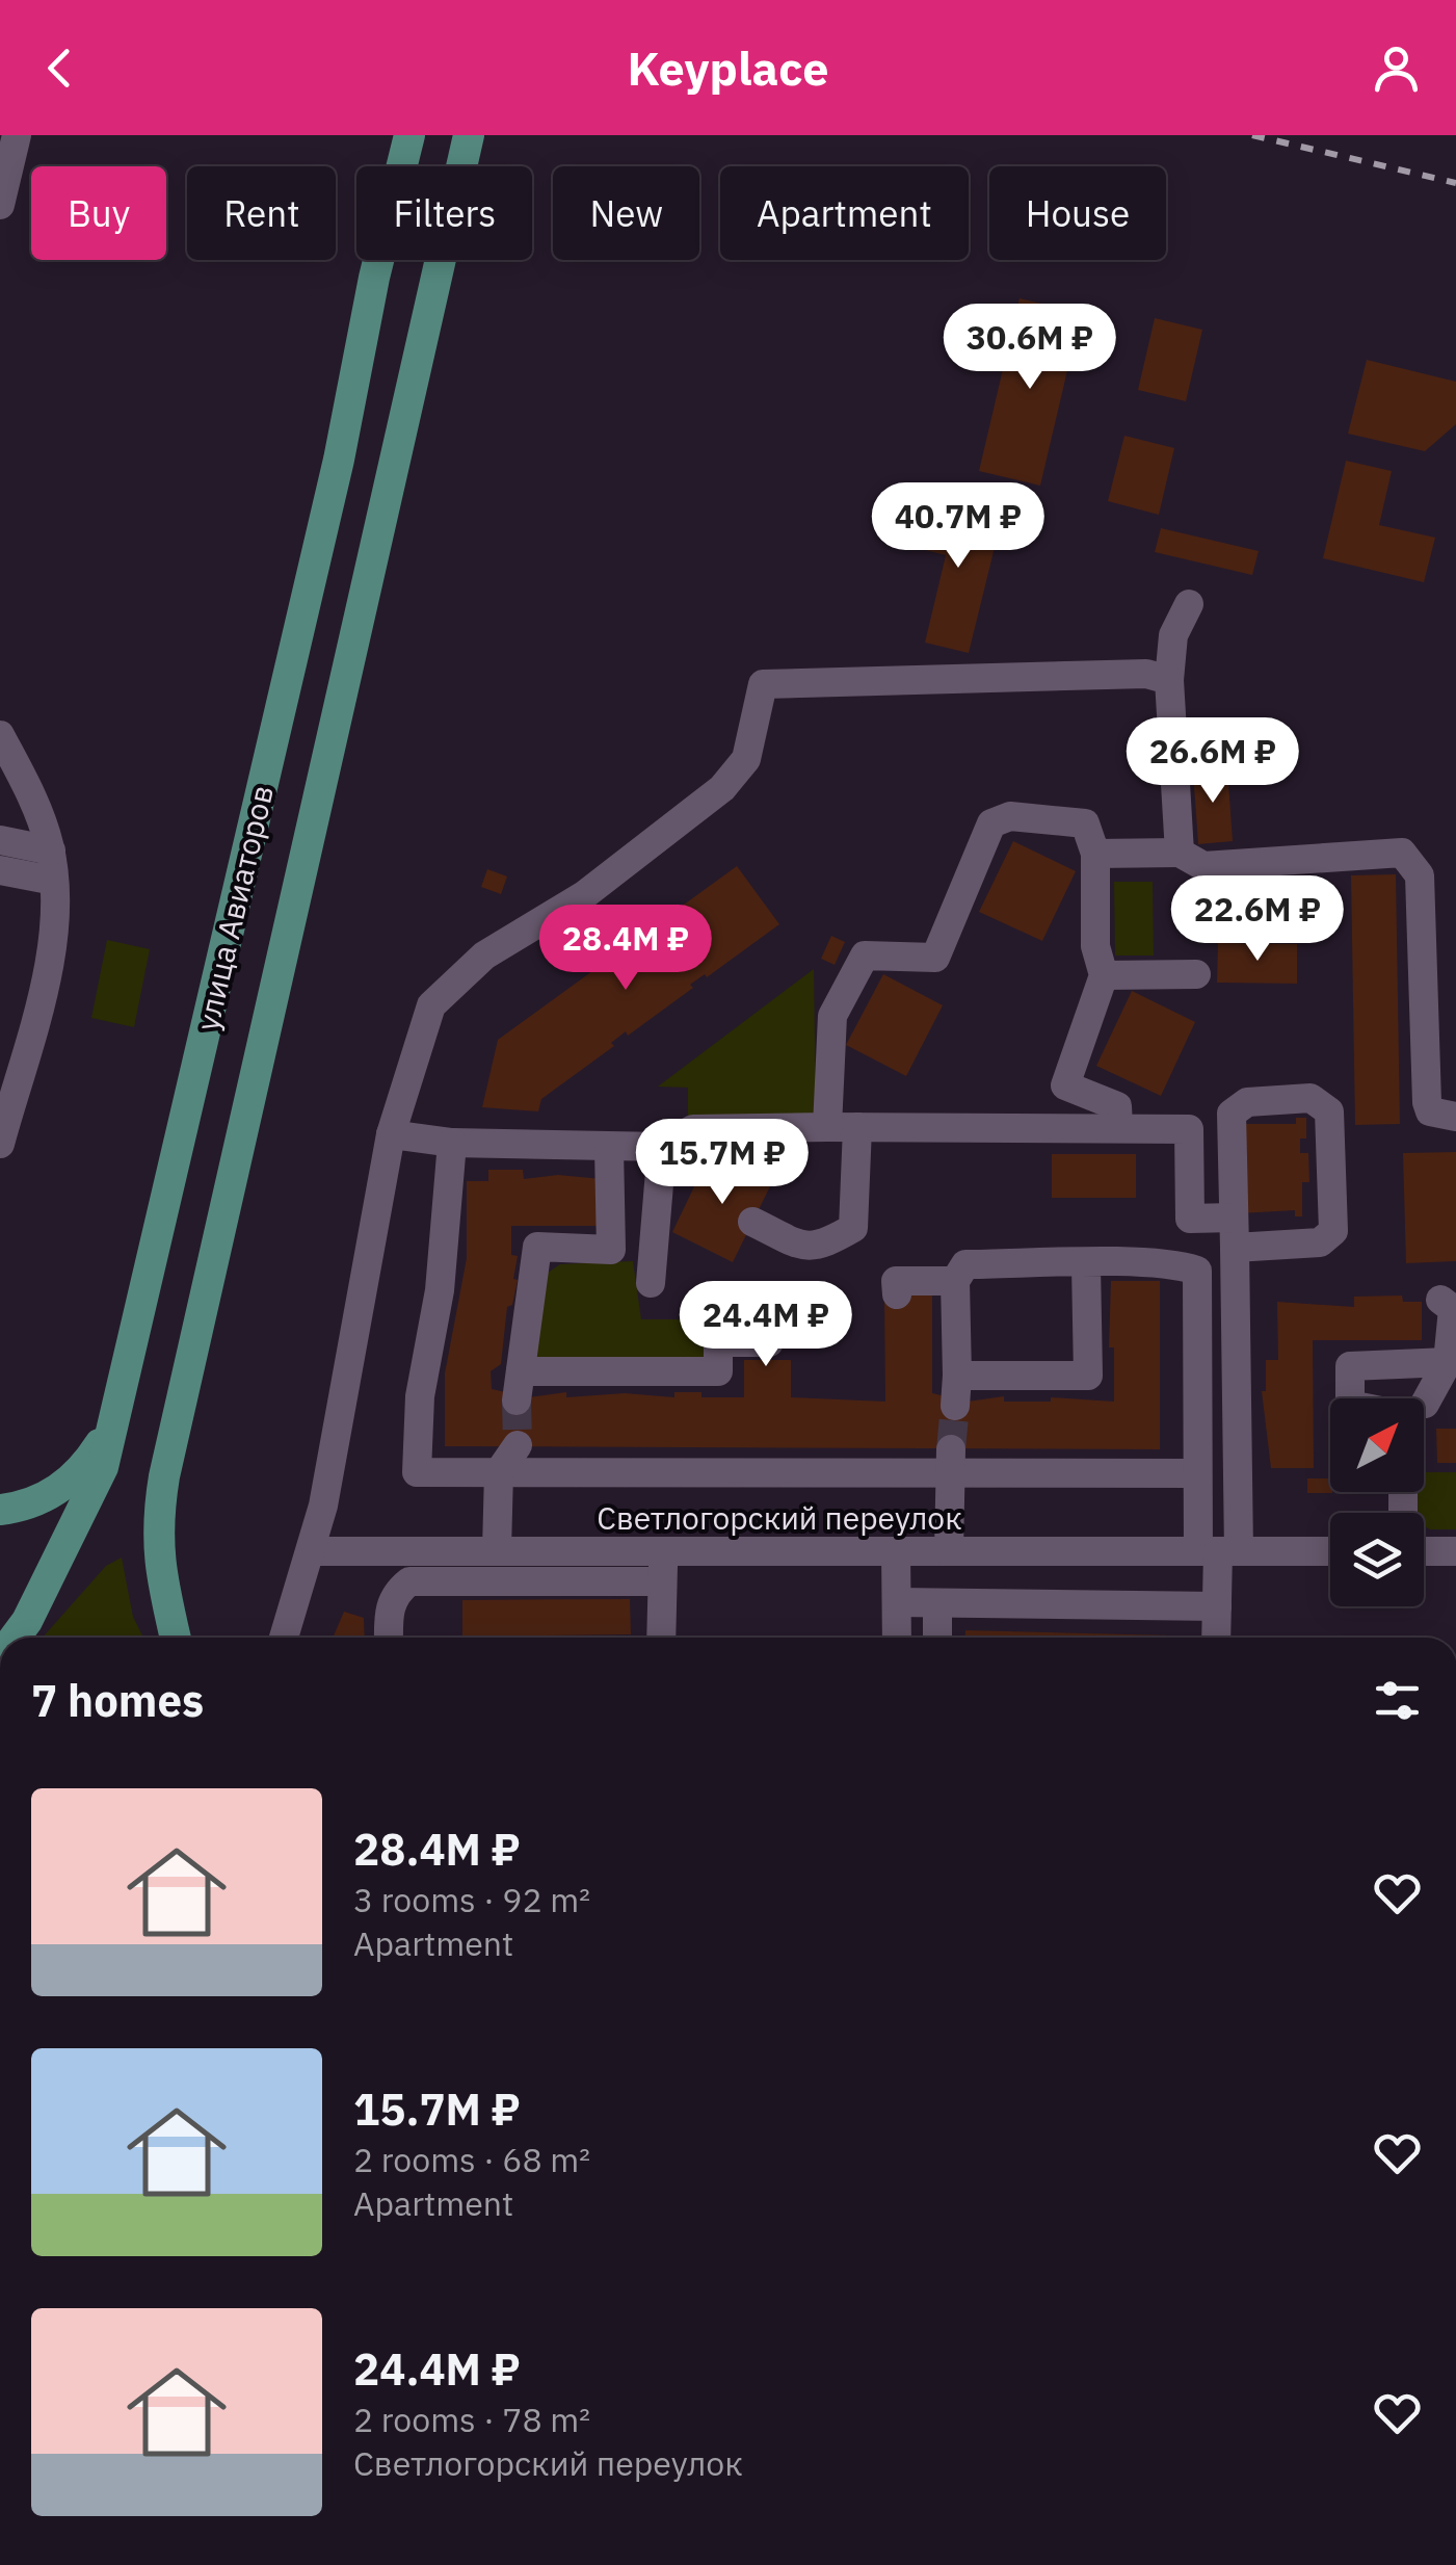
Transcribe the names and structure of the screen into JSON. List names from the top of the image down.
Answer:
{
  "streets": {
    "main road": ["улица Авиаторов"],
    "street": ["Светлогорский переулок"]
  },
  "north": "top right",
  "page": {
    "header": "Keyplace",
    "chip": [
      "Buy",
      "Rent",
      "Filters",
      "New",
      "Apartment",
      "House"
    ],
    "price": [
      "30.6M ₽",
      "40.7M ₽",
      "26.6M ₽",
      "22.6M ₽",
      "28.4M ₽",
      "15.7M ₽",
      "24.4M ₽"
    ],
    "heading": "7 homes",
    "list": [
      {
        "name": "28.4M ₽",
        "note": "3 rooms · 92 m² · Apartment"
      },
      {
        "name": "15.7M ₽",
        "note": "2 rooms · 68 m² · Apartment"
      },
      {
        "name": "24.4M ₽",
        "note": "2 rooms · 78 m² · Светлогорский переулок"
      }
    ]
  }
}
